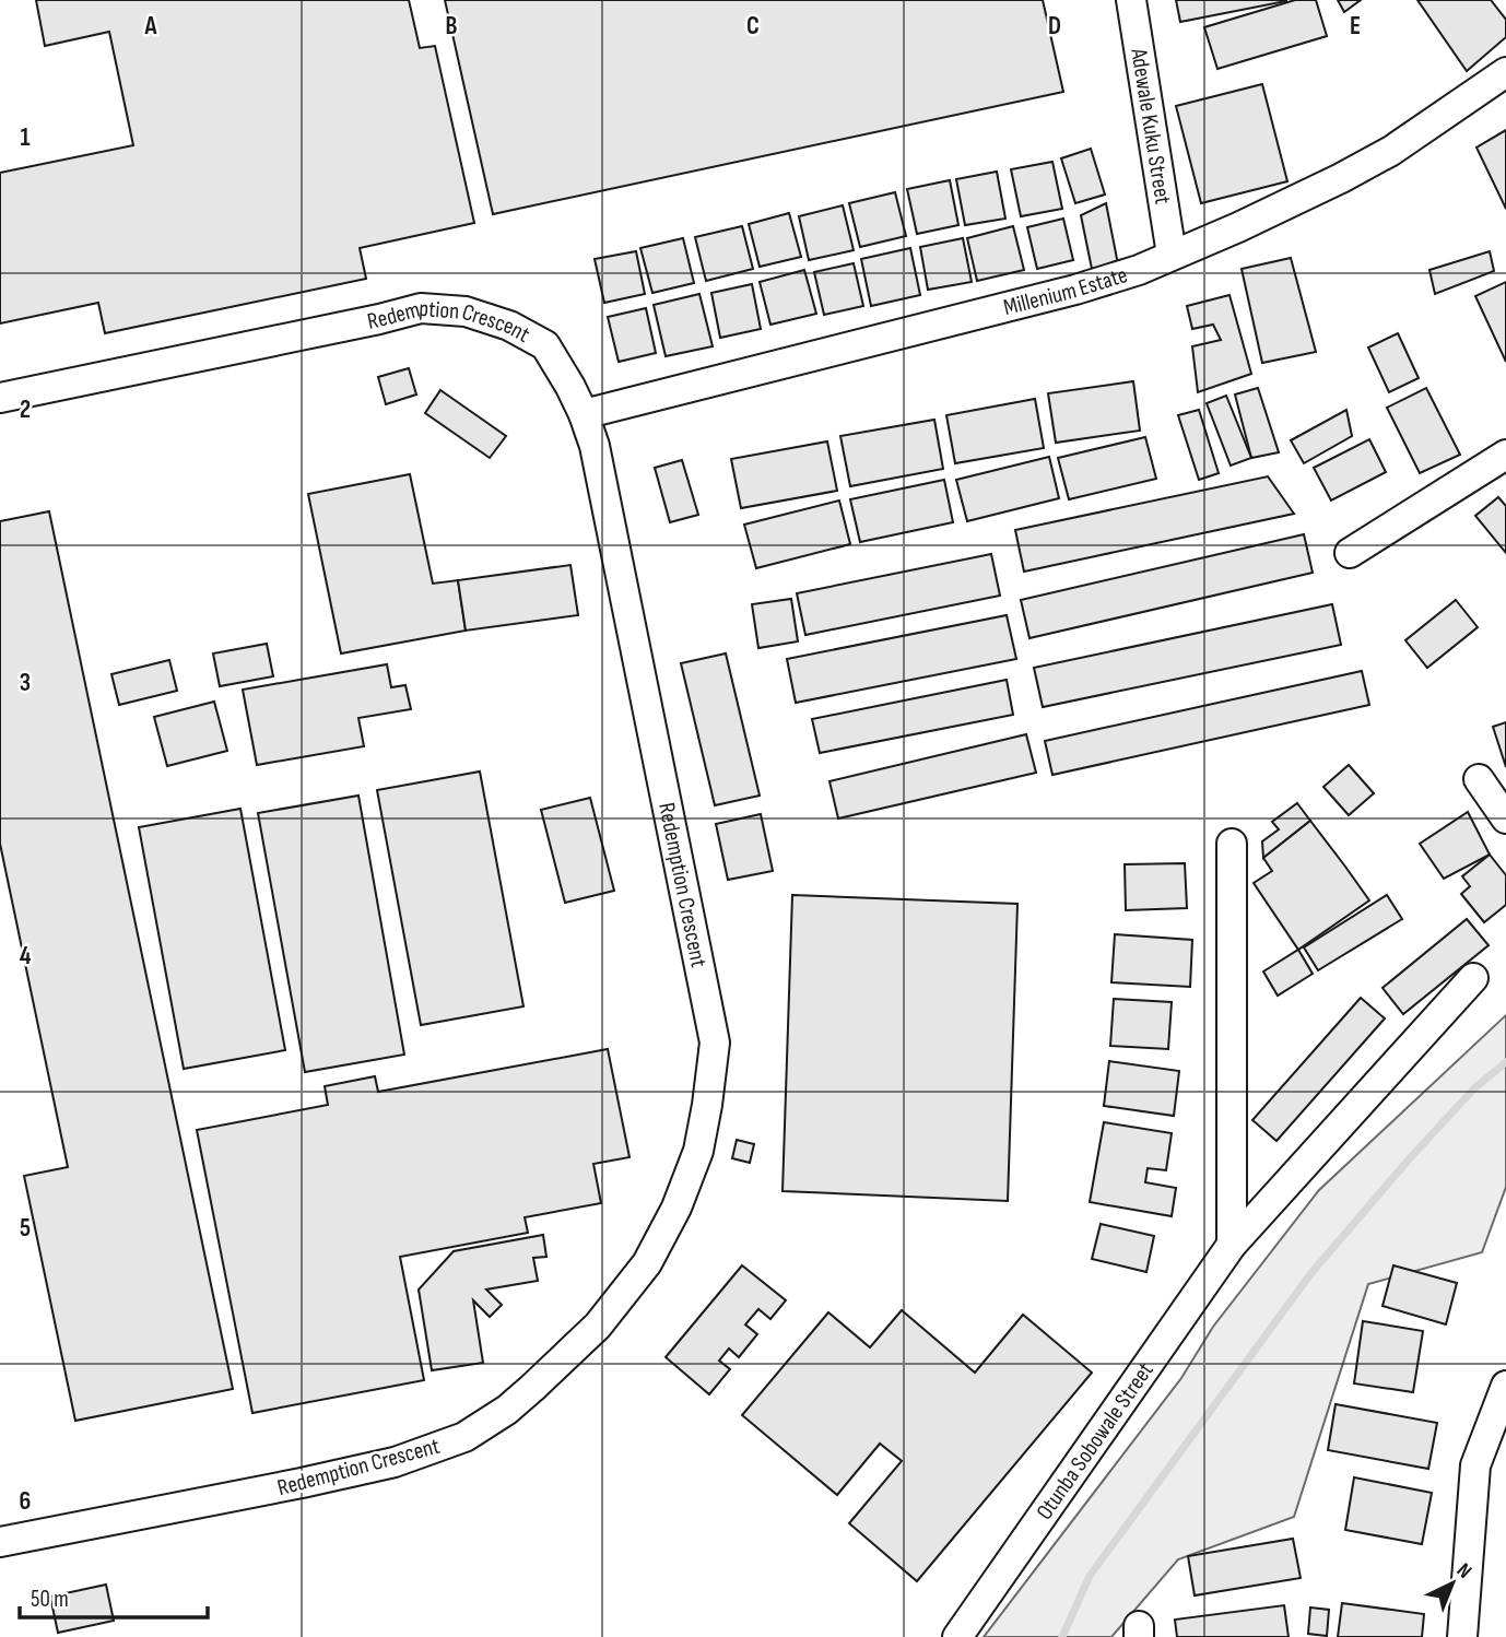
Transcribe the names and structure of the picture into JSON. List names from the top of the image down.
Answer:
{
  "streets": {
    "street": [
      "Adewale Kuku Street",
      "Millenium Estate",
      "Redemption Crescent",
      "Otunba Sobowale Street"
    ]
  },
  "crossings": [
    ["Adewale Kuku Street", "Millenium Estate"],
    ["Millenium Estate", "Redemption Crescent"]
  ],
  "scale_bar": "50 m",
  "north": "top right",
  "grid": {
    "columns": [
      "A",
      "B",
      "C",
      "D",
      "E"
    ],
    "rows": [
      "1",
      "2",
      "3",
      "4",
      "5",
      "6"
    ]
  }
}
